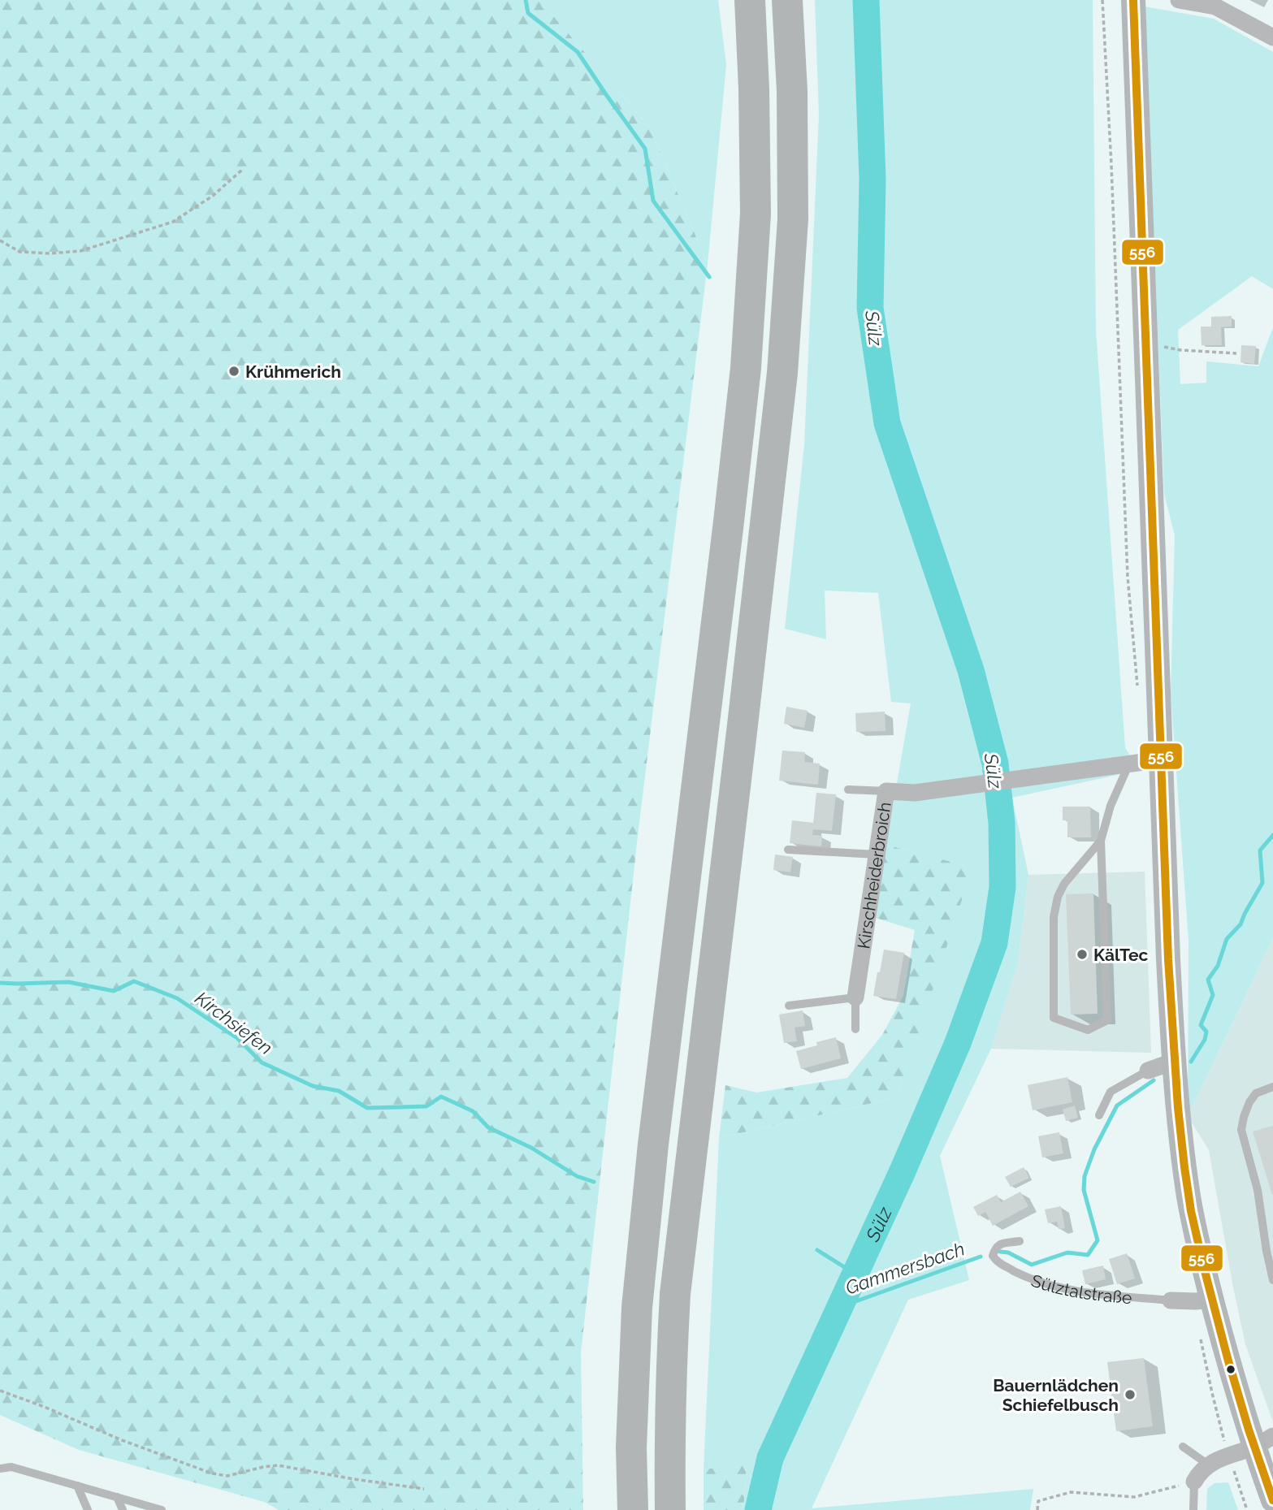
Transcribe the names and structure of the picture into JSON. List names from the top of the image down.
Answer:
{
  "streets": {
    "street": ["Kirschheiderbroich", "Sülztalstraße"]
  },
  "water": ["Sülz", "Kirchsiefen", "Gammersbach"],
  "places": ["Krühmerich", "KälTec", "Bauernlädchen Schiefelbusch"],
  "lines": ["transit line 556"]
}
